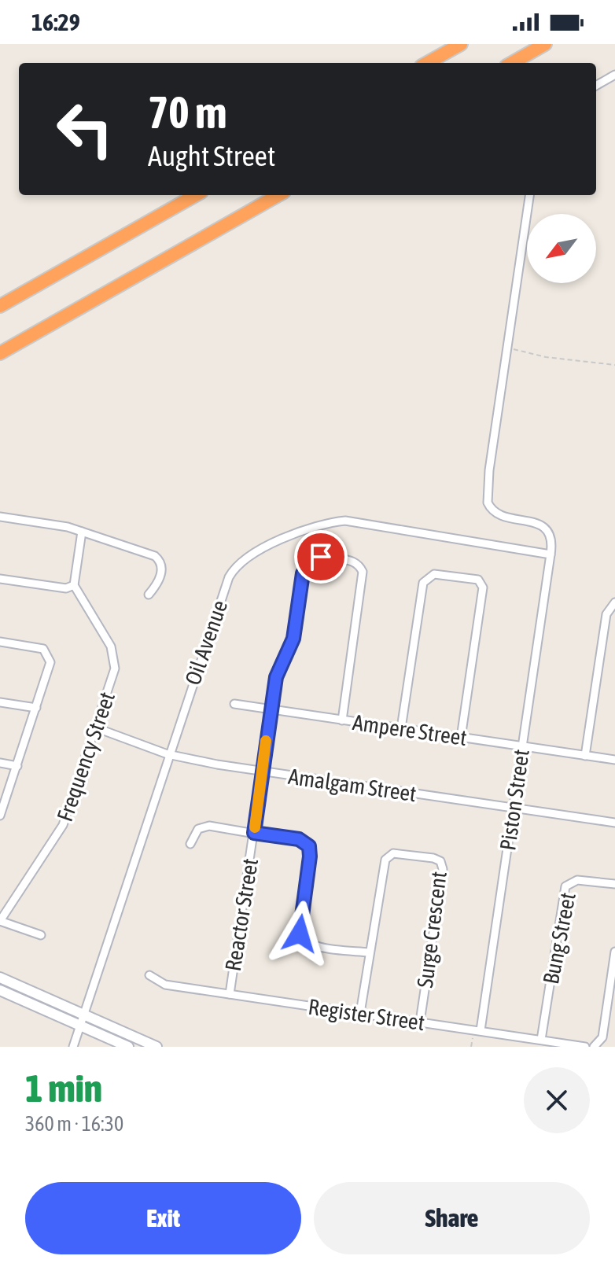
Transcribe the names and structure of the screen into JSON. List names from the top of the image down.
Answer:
{
  "streets": {
    "street": [
      "Oil Avenue",
      "Ampere Street",
      "Frequency Street",
      "Amalgam Street",
      "Piston Street",
      "Reactor Street",
      "Surge Crescent",
      "Bung Street",
      "Register Street"
    ]
  },
  "crossings": [
    ["Oil Avenue", "Amalgam Street"],
    ["Oil Avenue", "Piston Street"],
    ["Ampere Street", "Piston Street"],
    ["Ampere Street", "Reactor Street"],
    ["Frequency Street", "Amalgam Street"],
    ["Amalgam Street", "Piston Street"],
    ["Amalgam Street", "Reactor Street"],
    ["Piston Street", "Register Street"],
    ["Reactor Street", "Register Street"],
    ["Surge Crescent", "Register Street"],
    ["Bung Street", "Register Street"]
  ],
  "north": "bottom left",
  "page": {
    "status": "16:29",
    "turn": ["70 m", "Aught Street"],
    "heading": ["1 min", "360 m · 16:30"],
    "buttons": ["Exit", "Share"]
  }
}
